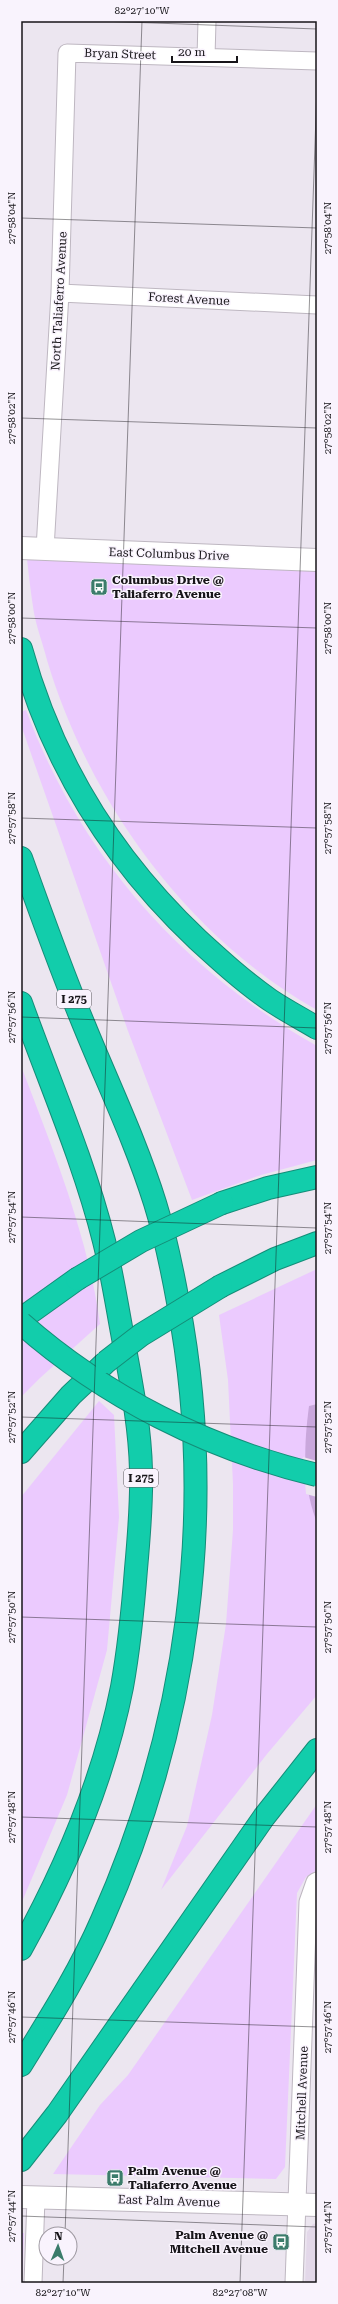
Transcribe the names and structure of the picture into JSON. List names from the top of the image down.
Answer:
{
  "streets": {
    "highway": ["I 275"],
    "main road": ["East Columbus Drive", "East Palm Avenue"],
    "street": [
      "Bryan Street",
      "Forest Avenue",
      "North Taliaferro Avenue",
      "Mitchell Avenue"
    ]
  },
  "crossings": [
    ["Bryan Street", "North Taliaferro Avenue"],
    ["Forest Avenue", "North Taliaferro Avenue"],
    ["North Taliaferro Avenue", "East Columbus Drive"],
    ["Mitchell Avenue", "East Palm Avenue"]
  ],
  "places": {
    "bus stop": ["Columbus Drive @ Taliaferro Avenue", "Palm Avenue @ Taliaferro Avenue", "Palm Avenue @ Mitchell Avenue"]
  },
  "scale_bar": "20 m",
  "north": "top",
  "coordinates": [
    "82°27'10\"W",
    "27°58'04\"N",
    "27°58'02\"N",
    "27°58'00\"N",
    "27°57'58\"N",
    "27°57'56\"N",
    "27°57'54\"N",
    "27°57'52\"N",
    "27°57'50\"N",
    "27°57'48\"N",
    "27°57'46\"N",
    "27°57'44\"N",
    "82°27'08\"W"
  ]
}
